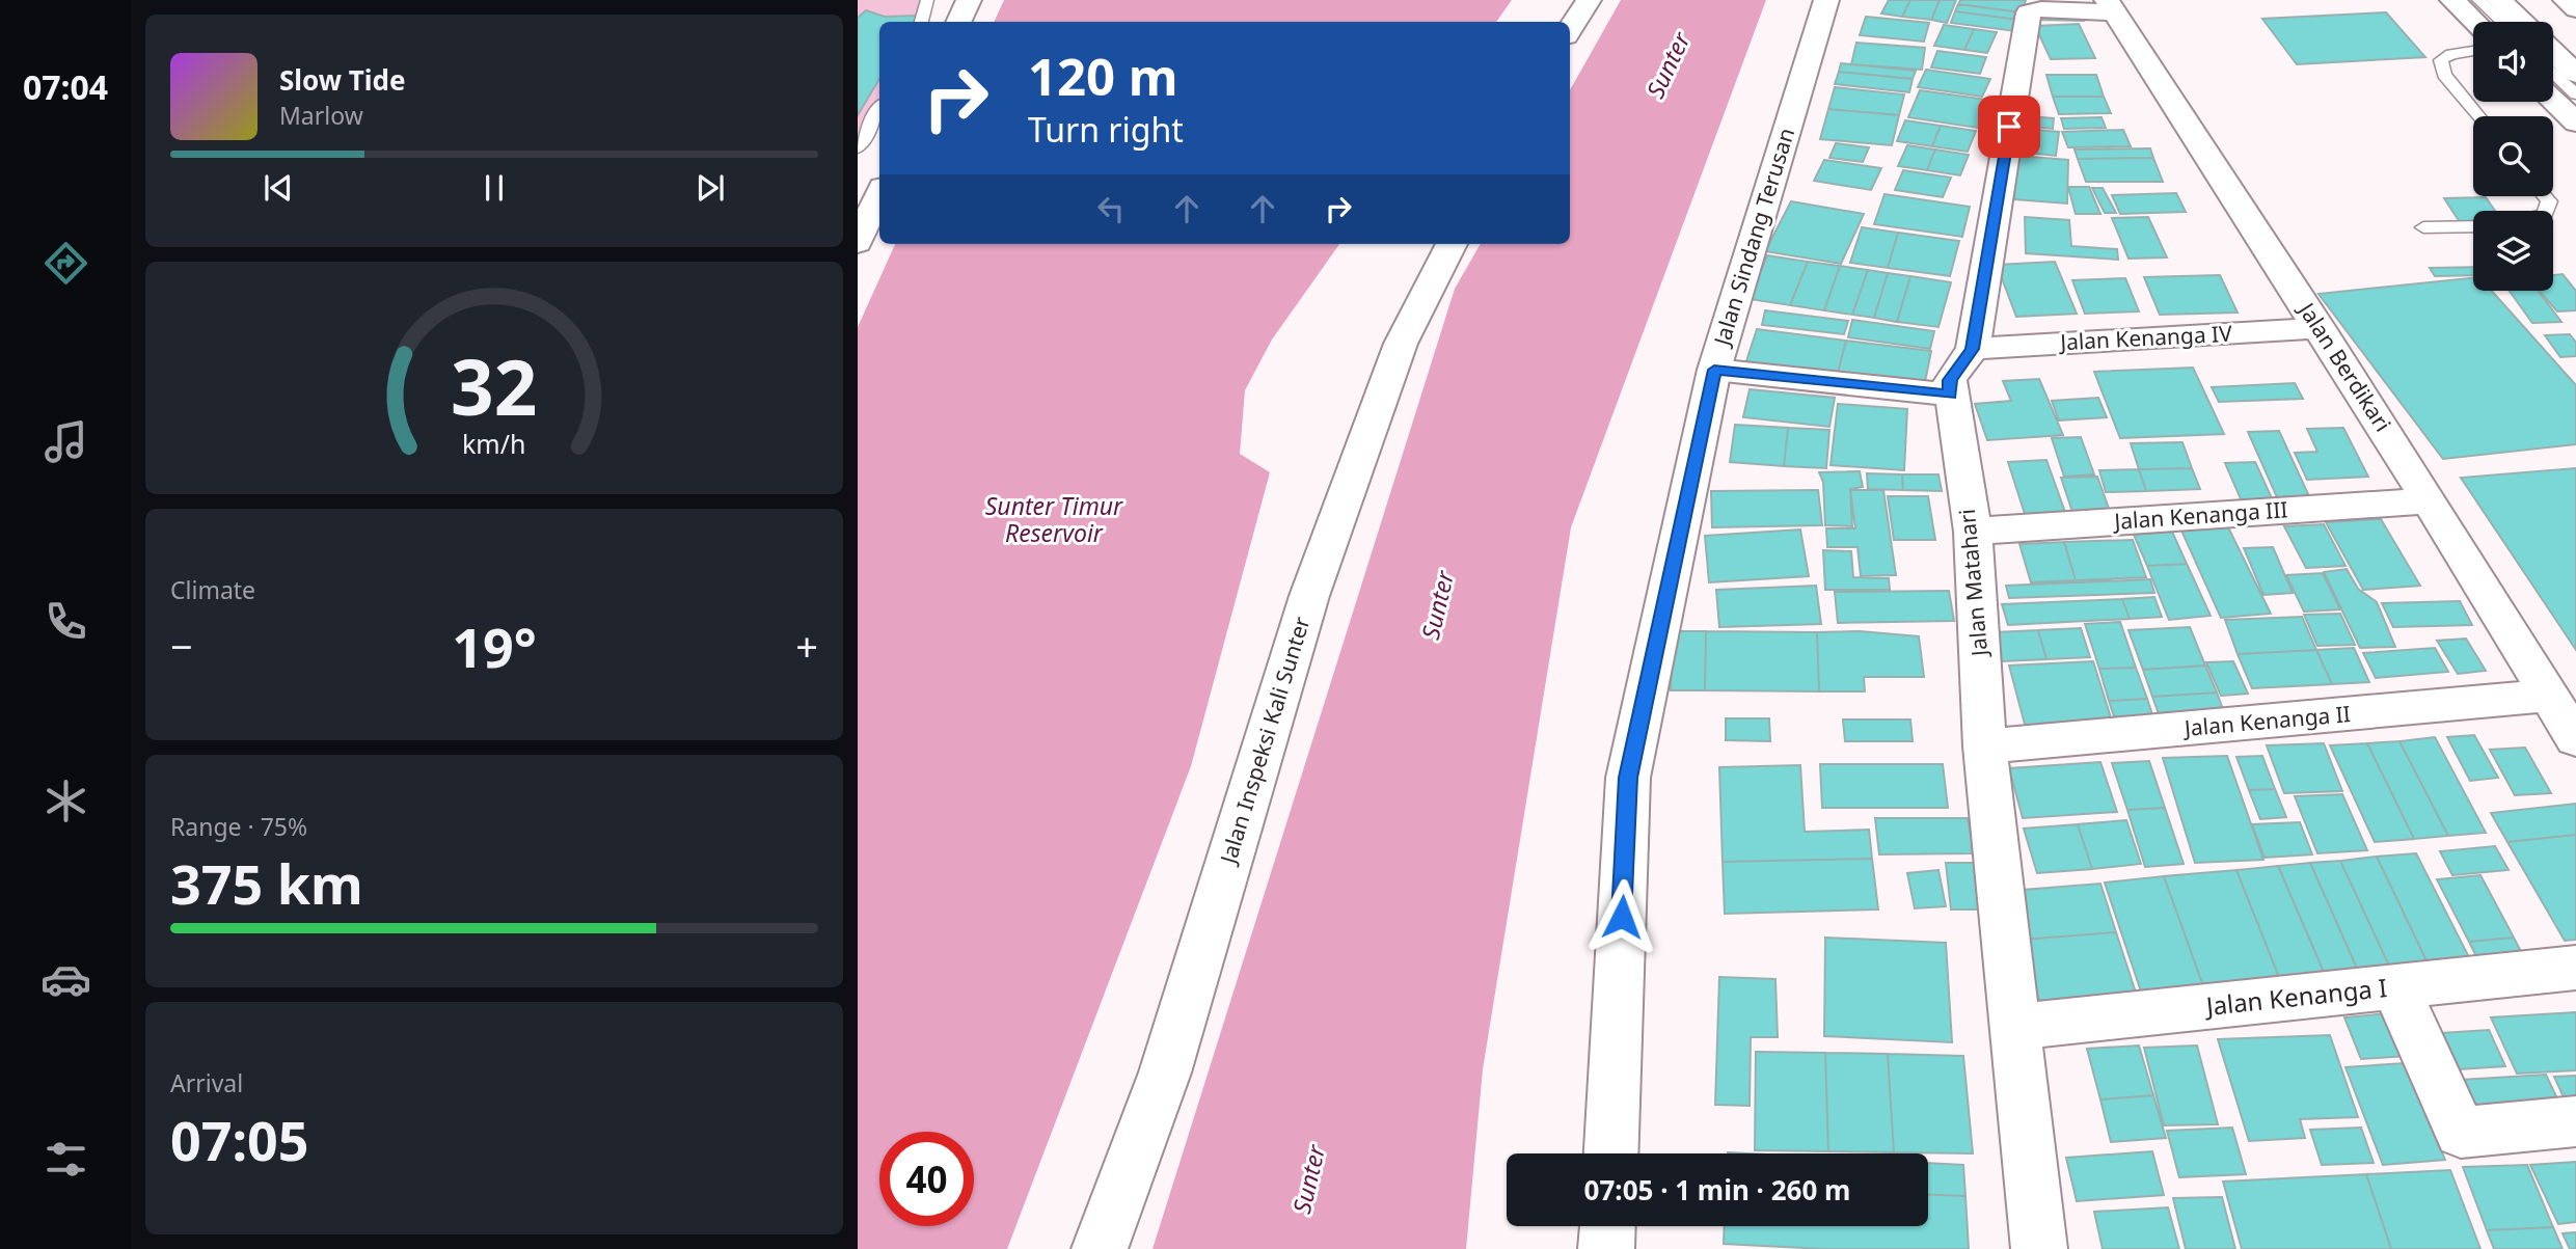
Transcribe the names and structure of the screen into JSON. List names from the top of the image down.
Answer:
{
  "streets": {
    "main road": [
      "Jalan Sindang Terusan",
      "Jalan Kenanga IV",
      "Jalan Berdikari",
      "Jalan Kenanga III",
      "Jalan Matahari",
      "Jalan Kenanga II",
      "Jalan Inspeksi Kali Sunter",
      "Jalan Kenanga I"
    ]
  },
  "crossings": [
    ["Jalan Kenanga IV", "Jalan Berdikari"],
    ["Jalan Berdikari", "Jalan Kenanga III"],
    ["Jalan Berdikari", "Jalan Kenanga II"],
    ["Jalan Kenanga III", "Jalan Matahari"],
    ["Jalan Matahari", "Jalan Kenanga II"],
    ["Jalan Matahari", "Jalan Kenanga I"]
  ],
  "water": ["Sunter", "Sunter Timur Reservoir"],
  "page": {
    "tabs": "07:04",
    "turn": ["120 m", "Turn right"],
    "song": ["Slow Tide", "Marlow"],
    "tile": [
      "Climate",
      ["Range · 75%", "375 km"],
      ["Arrival", "07:05"]
    ],
    "heat": ["−", "19°", "+"],
    "limit": "40",
    "trip": "07:05 · 1 min · 260 m",
    "gauge": ["32", "km/h"]
  }
}
